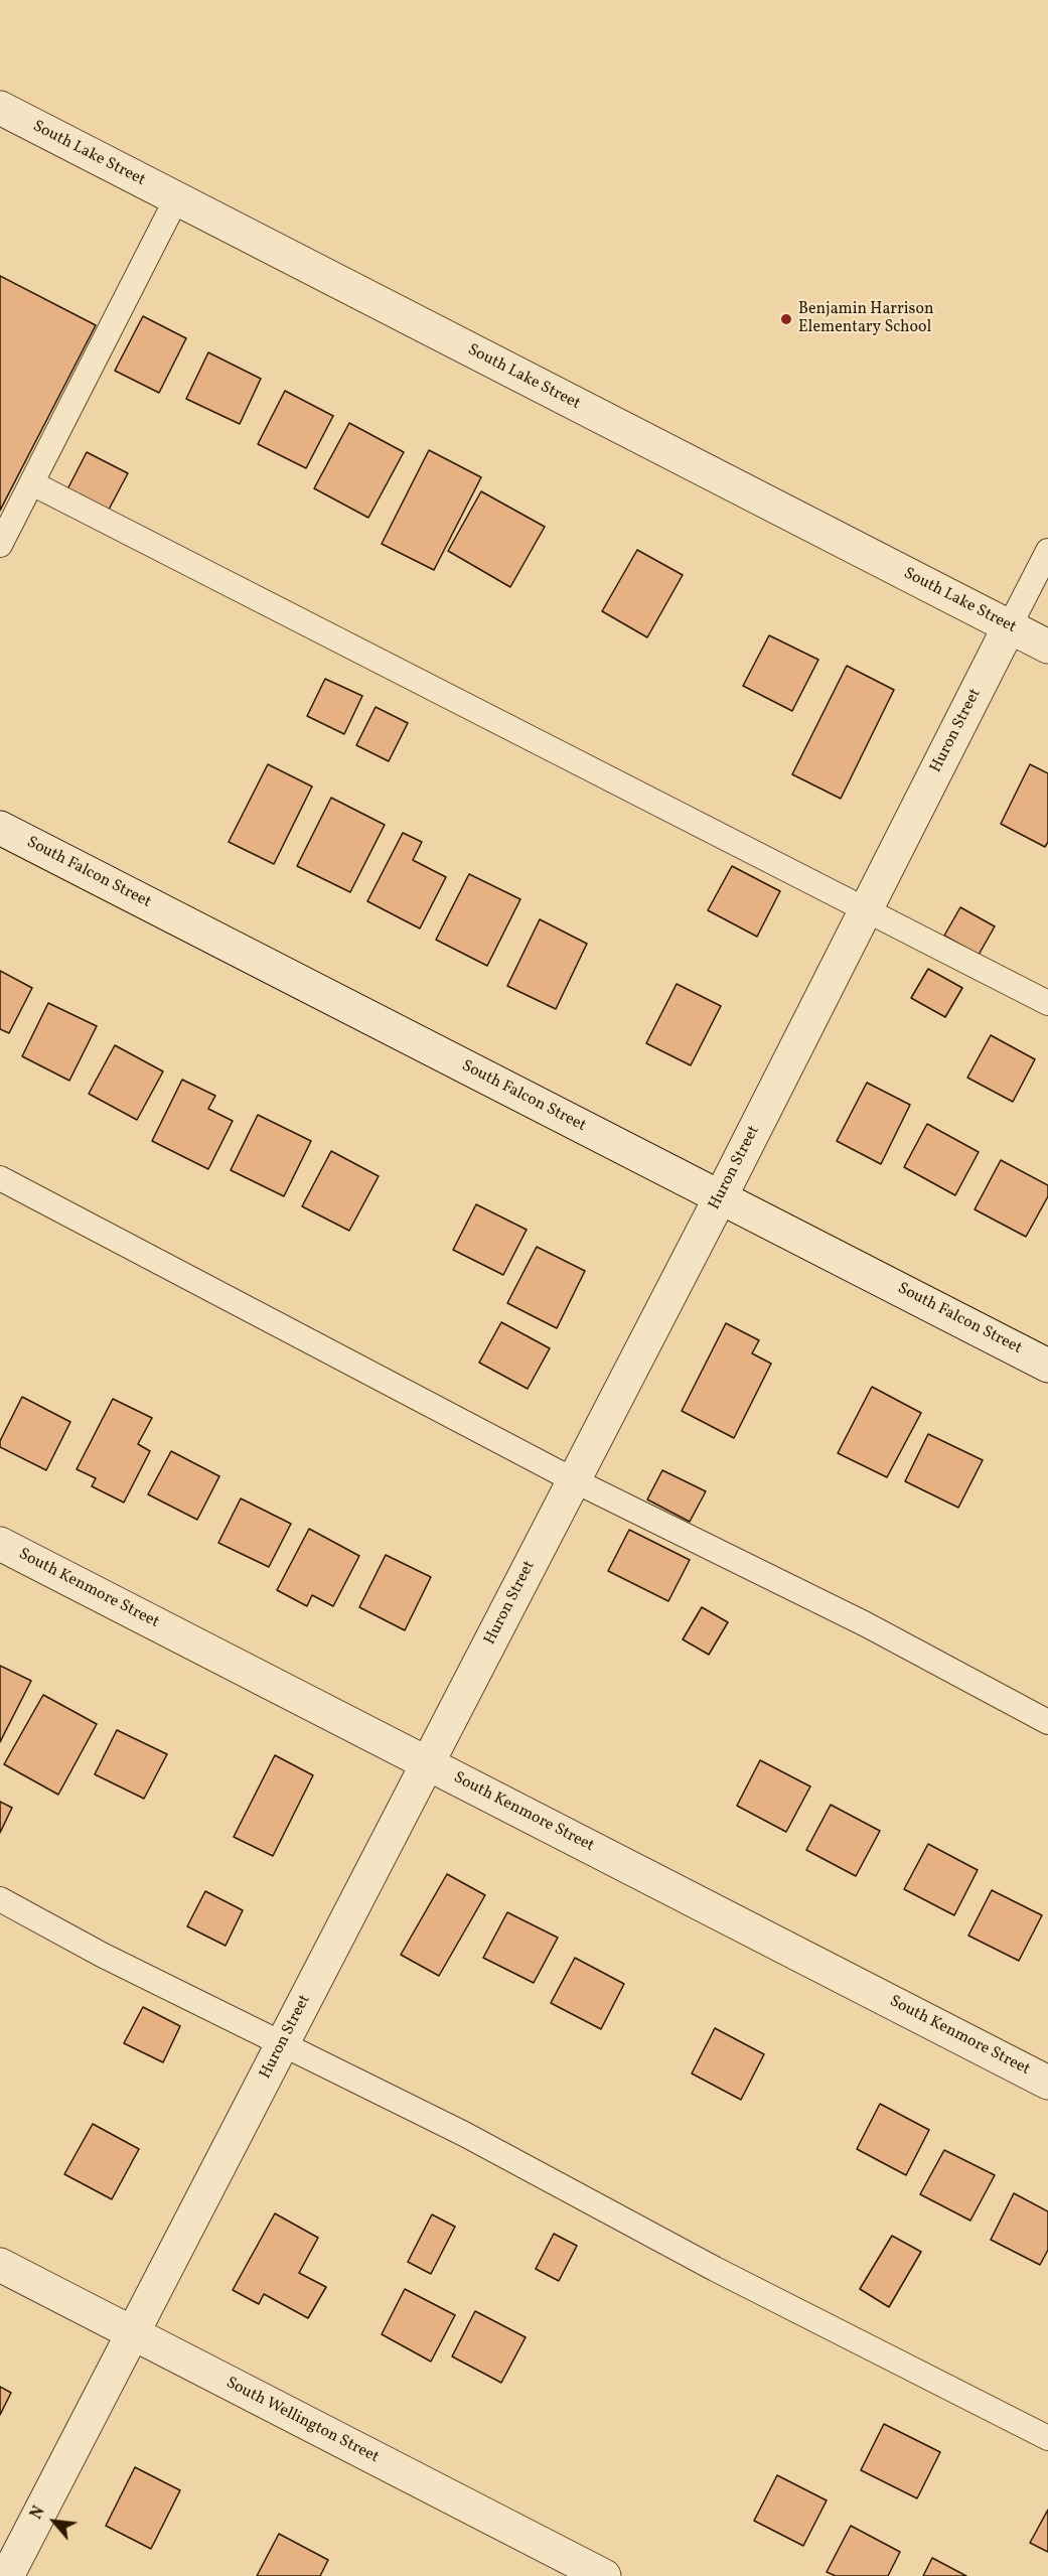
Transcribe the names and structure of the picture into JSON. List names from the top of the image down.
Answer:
{
  "streets": {
    "street": [
      "South Lake Street",
      "Huron Street",
      "South Falcon Street",
      "South Kenmore Street",
      "South Wellington Street"
    ]
  },
  "crossings": [
    ["South Lake Street", "Huron Street"],
    ["Huron Street", "South Falcon Street"],
    ["Huron Street", "South Kenmore Street"],
    ["Huron Street", "South Wellington Street"]
  ],
  "places": ["Benjamin Harrison Elementary School"],
  "north": "top left"
}
